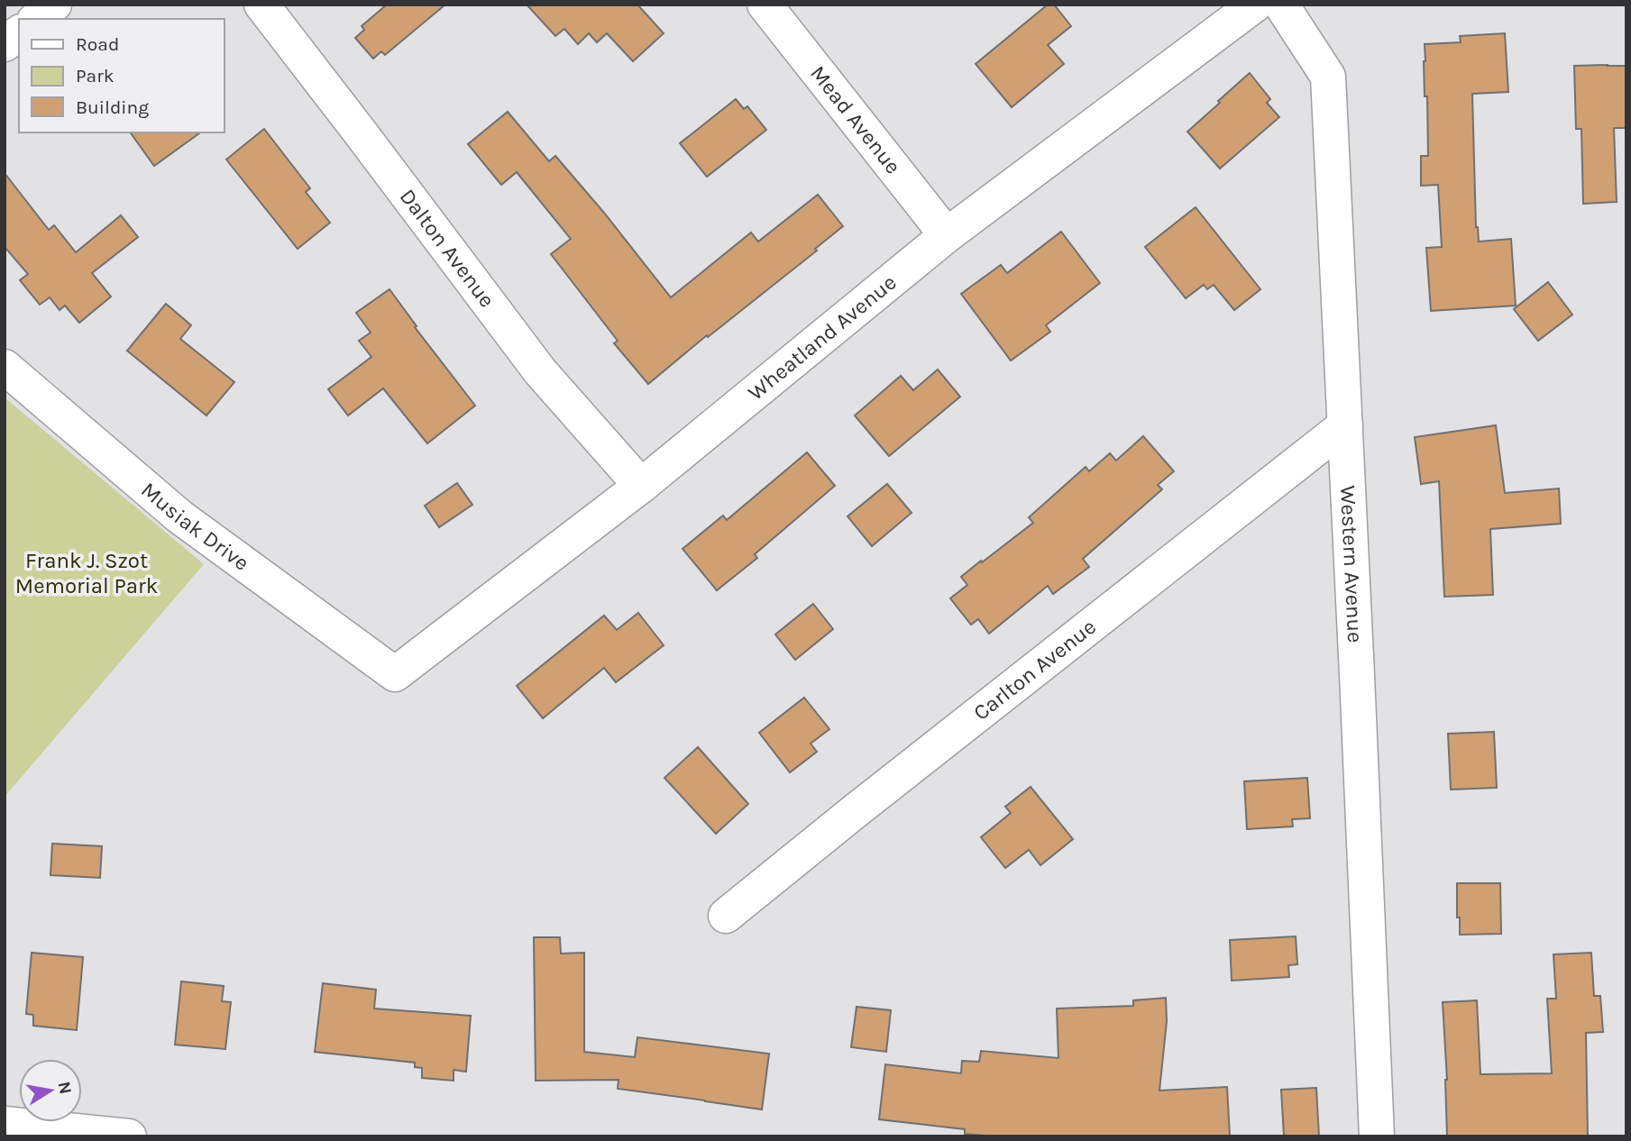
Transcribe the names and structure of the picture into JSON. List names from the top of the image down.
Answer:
{
  "streets": {
    "street": [
      "Mead Avenue",
      "Dalton Avenue",
      "Wheatland Avenue",
      "Musiak Drive",
      "Western Avenue",
      "Carlton Avenue"
    ]
  },
  "crossings": [
    ["Mead Avenue", "Wheatland Avenue"],
    ["Dalton Avenue", "Wheatland Avenue"],
    ["Wheatland Avenue", "Musiak Drive"],
    ["Western Avenue", "Carlton Avenue"]
  ],
  "parks": ["Frank J. Szot Memorial Park"],
  "legend": ["Road", "Park", "Building"],
  "north": "right"
}
